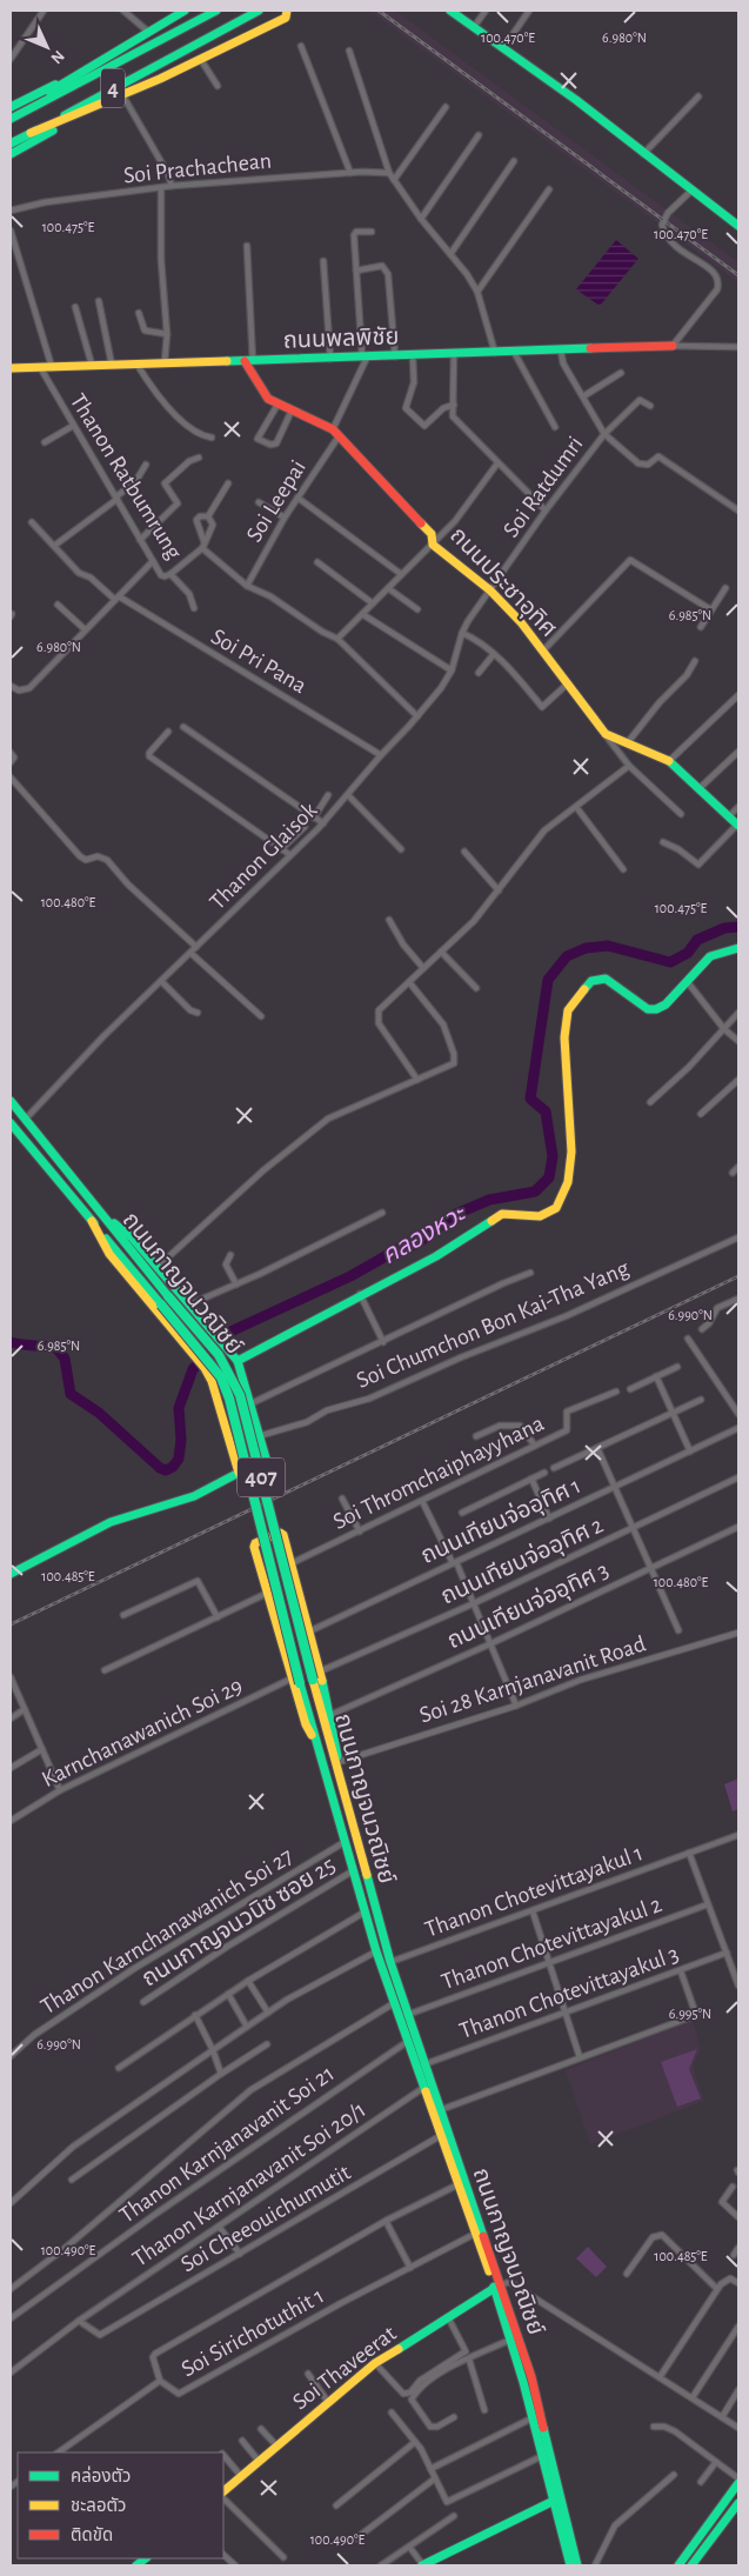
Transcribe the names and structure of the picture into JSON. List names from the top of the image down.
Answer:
{
  "streets": {
    "main road": [
      "4",
      "ถนนพลพิชัย",
      "ถนนประชาอุทิศ",
      "ถนนกาญจนวณิชย์",
      "407",
      "Soi Thaveerat"
    ],
    "street": [
      "Soi Prachachean",
      "Thanon Ratbumrung",
      "Soi Ratdumri",
      "Soi Leepai",
      "Soi Pri Pana",
      "Thanon Glaisok",
      "Soi Chumchon Bon Kai-Tha Yang",
      "Soi Thromchaiphayyhana",
      "ถนนเทียนจ่ออุทิศ 1",
      "ถนนเทียนจ่ออุทิศ 2",
      "ถนนเทียนจ่ออุทิศ 3",
      "Soi 28 Karnjanavanit Road",
      "Karnchanawanich Soi 29",
      "Thanon Chotevittayakul 1",
      "ถนนกาญจนวนิช ซอย 25",
      "Thanon Karnchanawanich Soi 27",
      "Thanon Chotevittayakul 2",
      "Thanon Chotevittayakul 3",
      "Thanon Karnjanavanit Soi 21",
      "Thanon Karnjanavanit Soi 20/1",
      "Soi Cheeouichumutit",
      "Soi Sirichotuthit 1"
    ]
  },
  "crossings": [
    ["ถนนพลพิชัย", "Thanon Ratbumrung"],
    ["ถนนพลพิชัย", "Soi Leepai"],
    ["ถนนพลพิชัย", "ถนนประชาอุทิศ"],
    ["Thanon Ratbumrung", "Soi Leepai"],
    ["Thanon Ratbumrung", "Thanon Glaisok"],
    ["Soi Ratdumri", "ถนนประชาอุทิศ"],
    ["Soi Ratdumri", "Thanon Glaisok"],
    ["Soi Leepai", "ถนนประชาอุทิศ"],
    ["ถนนประชาอุทิศ", "Thanon Glaisok"],
    ["Soi Pri Pana", "Thanon Glaisok"],
    ["Thanon Glaisok", "ถนนกาญจนวณิชย์"],
    ["ถนนกาญจนวณิชย์", "Karnchanawanich Soi 29"],
    ["ถนนกาญจนวณิชย์", "Thanon Chotevittayakul 1"],
    ["ถนนกาญจนวณิชย์", "ถนนกาญจนวนิช ซอย 25"],
    ["ถนนกาญจนวณิชย์", "Thanon Karnchanawanich Soi 27"],
    ["ถนนกาญจนวณิชย์", "Thanon Chotevittayakul 2"],
    ["ถนนกาญจนวณิชย์", "Thanon Chotevittayakul 3"],
    ["ถนนกาญจนวณิชย์", "Thanon Karnjanavanit Soi 21"],
    ["ถนนกาญจนวณิชย์", "Thanon Karnjanavanit Soi 20/1"],
    ["ถนนกาญจนวณิชย์", "Soi Cheeouichumutit"],
    ["ถนนกาญจนวณิชย์", "Soi Sirichotuthit 1"],
    ["ถนนกาญจนวณิชย์", "Soi Thaveerat"],
    ["Thanon Karnjanavanit Soi 20/1", "Soi Cheeouichumutit"]
  ],
  "water": ["คลองหวะ"],
  "legend": ["คล่องตัว", "ชะลอตัว", "ติดขัด"],
  "north": "bottom right",
  "coordinates": [
    "100.470°E",
    "6.980°N",
    "100.475°E",
    "6.985°N",
    "100.480°E",
    "6.990°N",
    "100.485°E",
    "6.995°N",
    "100.490°E"
  ]
}
